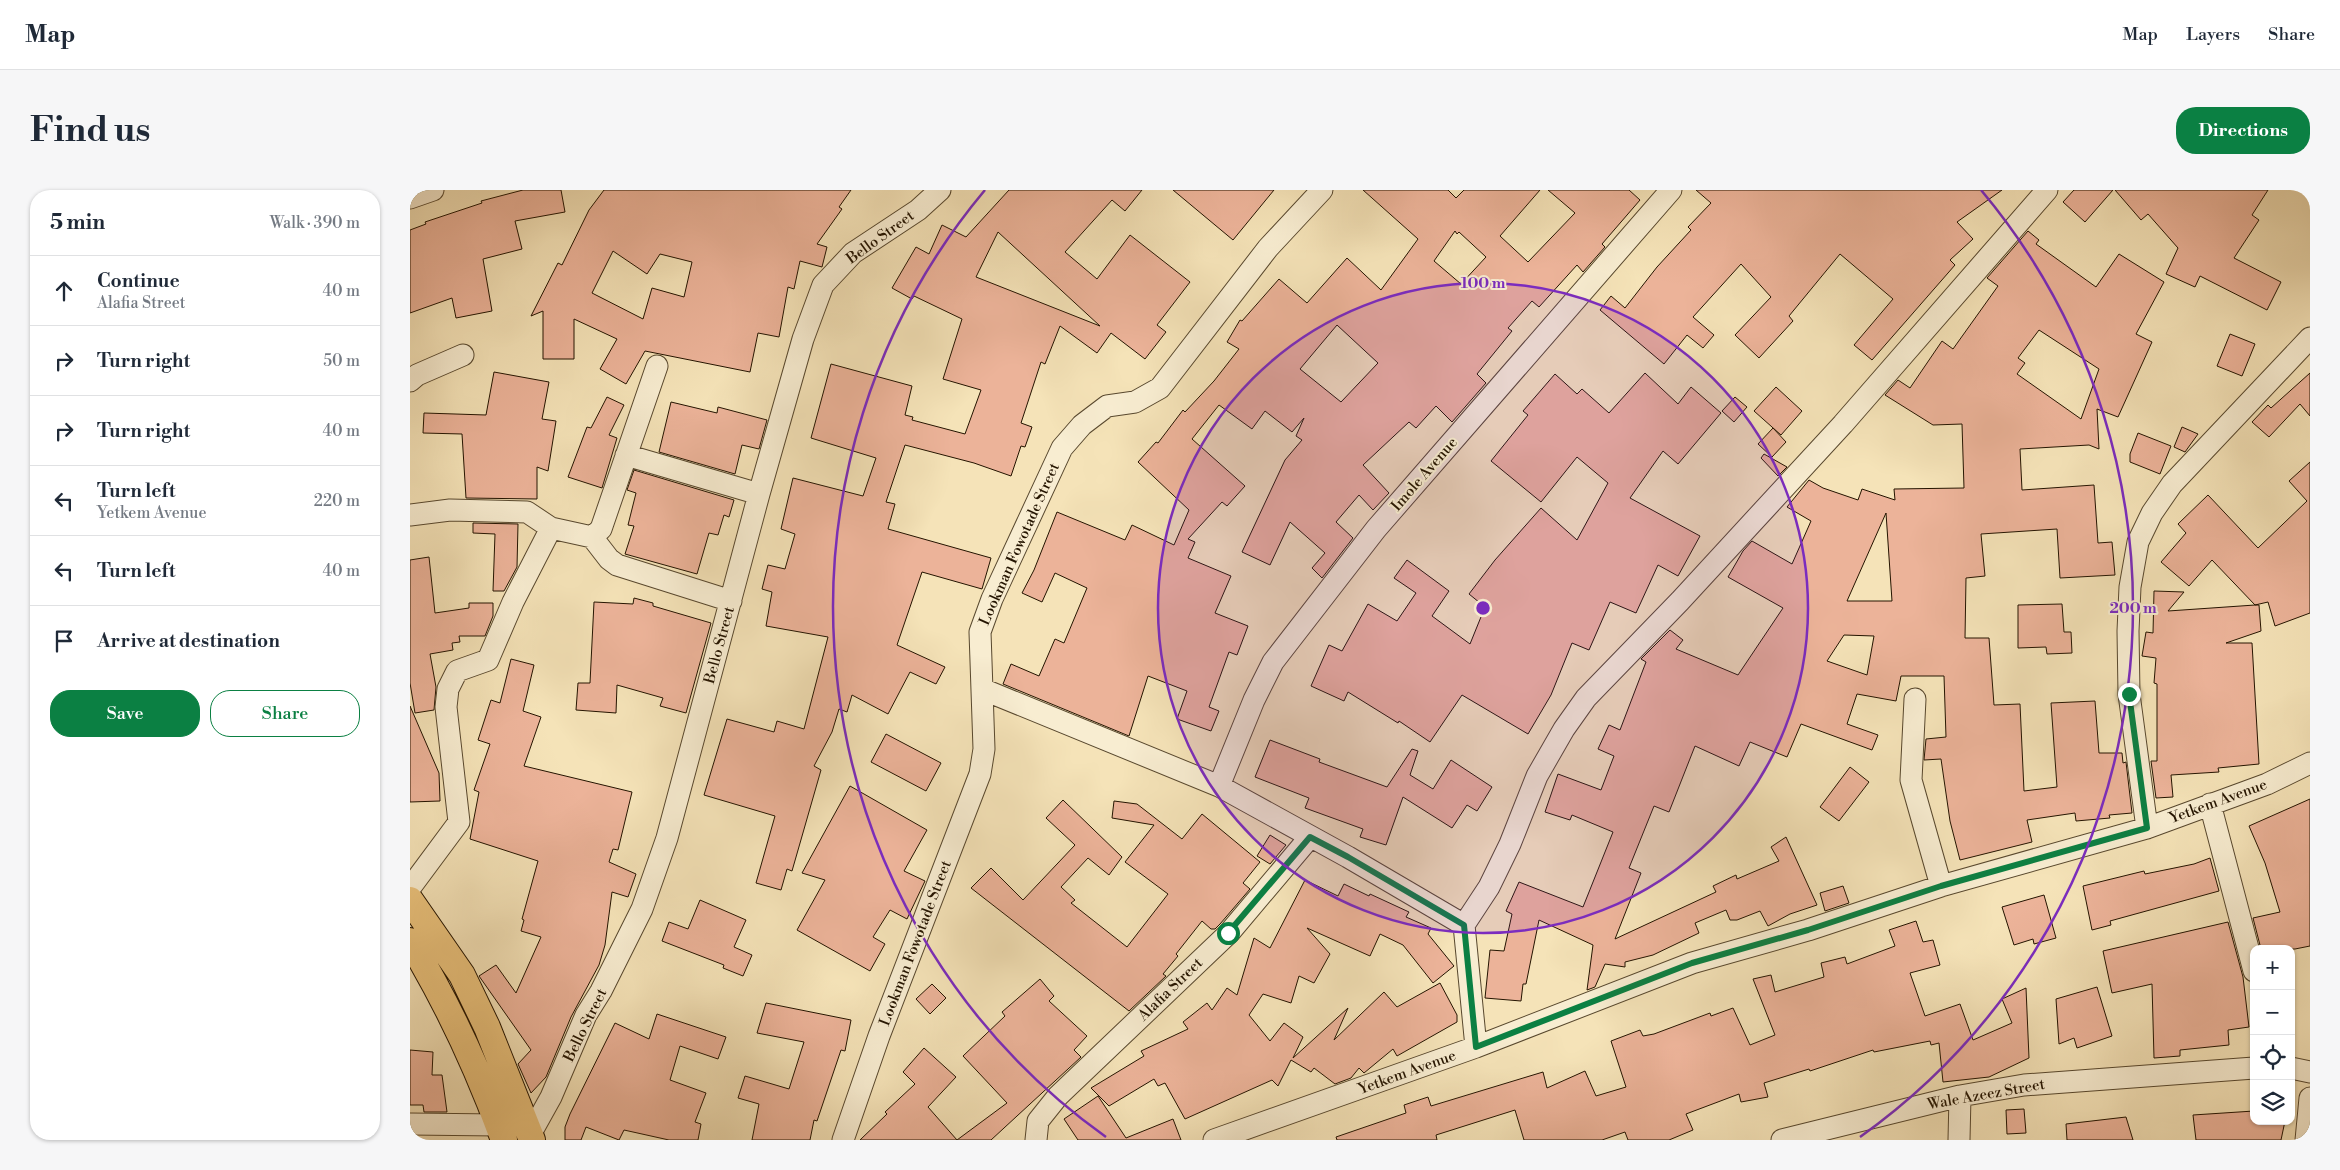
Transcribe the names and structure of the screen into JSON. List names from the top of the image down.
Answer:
{
  "streets": {
    "street": [
      "Bello Street",
      "Imole Avenue",
      "Lookman Fowotade Street",
      "Yetkem Avenue",
      "Alafia Street",
      "Wale Azeez Street"
    ]
  },
  "page": {
    "header": "Map",
    "nav": ["Map", "Layers", "Share"],
    "buttons": [
      "Directions",
      ["Save", "Share"]
    ],
    "title": "Find us",
    "heading": ["5 min", "Walk · 390 m"],
    "list": [
      ["Continue", "Alafia Street", "40 m"],
      ["Turn right", "50 m"],
      ["Turn right", "40 m"],
      ["Turn left", "Yetkem Avenue", "220 m"],
      ["Turn left", "40 m"],
      "Arrive at destination"
    ],
    "map_buttons": ["+", "−"]
  },
  "rings": ["100 m", "200 m"]
}
